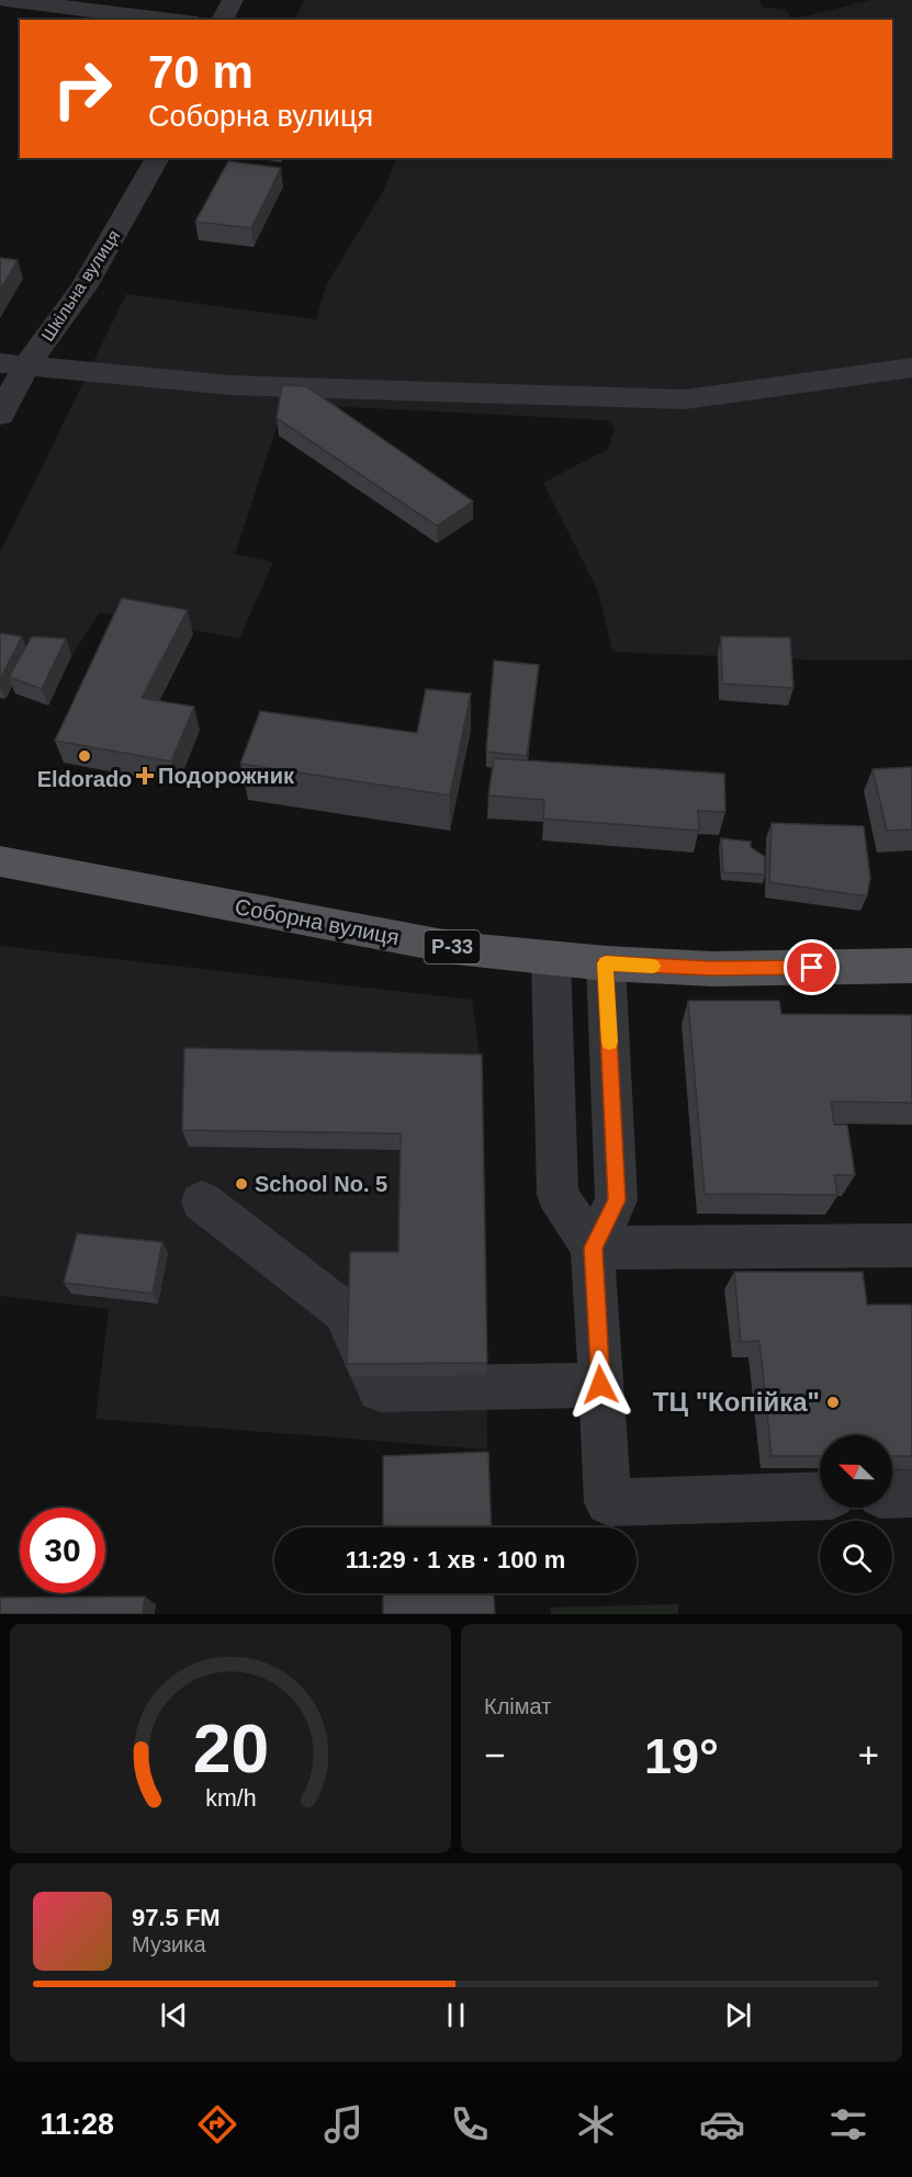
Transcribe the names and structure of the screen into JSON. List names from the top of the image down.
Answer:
{
  "streets": {
    "main road": ["Соборна вулиця", "Р-33"],
    "street": ["Шкільна вулиця"]
  },
  "places": {
    "other": ["Eldorado", "School No. 5", "ТЦ \"Копійка\""],
    "health": ["Подорожник"]
  },
  "north": "top left",
  "page": {
    "turn": ["70 m", "Соборна вулиця"],
    "limit": "30",
    "trip": "11:29 · 1 хв · 100 m",
    "tile": "Клімат",
    "heat": ["−", "19°", "+"],
    "song": ["97.5 FM", "Музика"],
    "tabs": "11:28",
    "gauge": ["20", "km/h"]
  }
}
